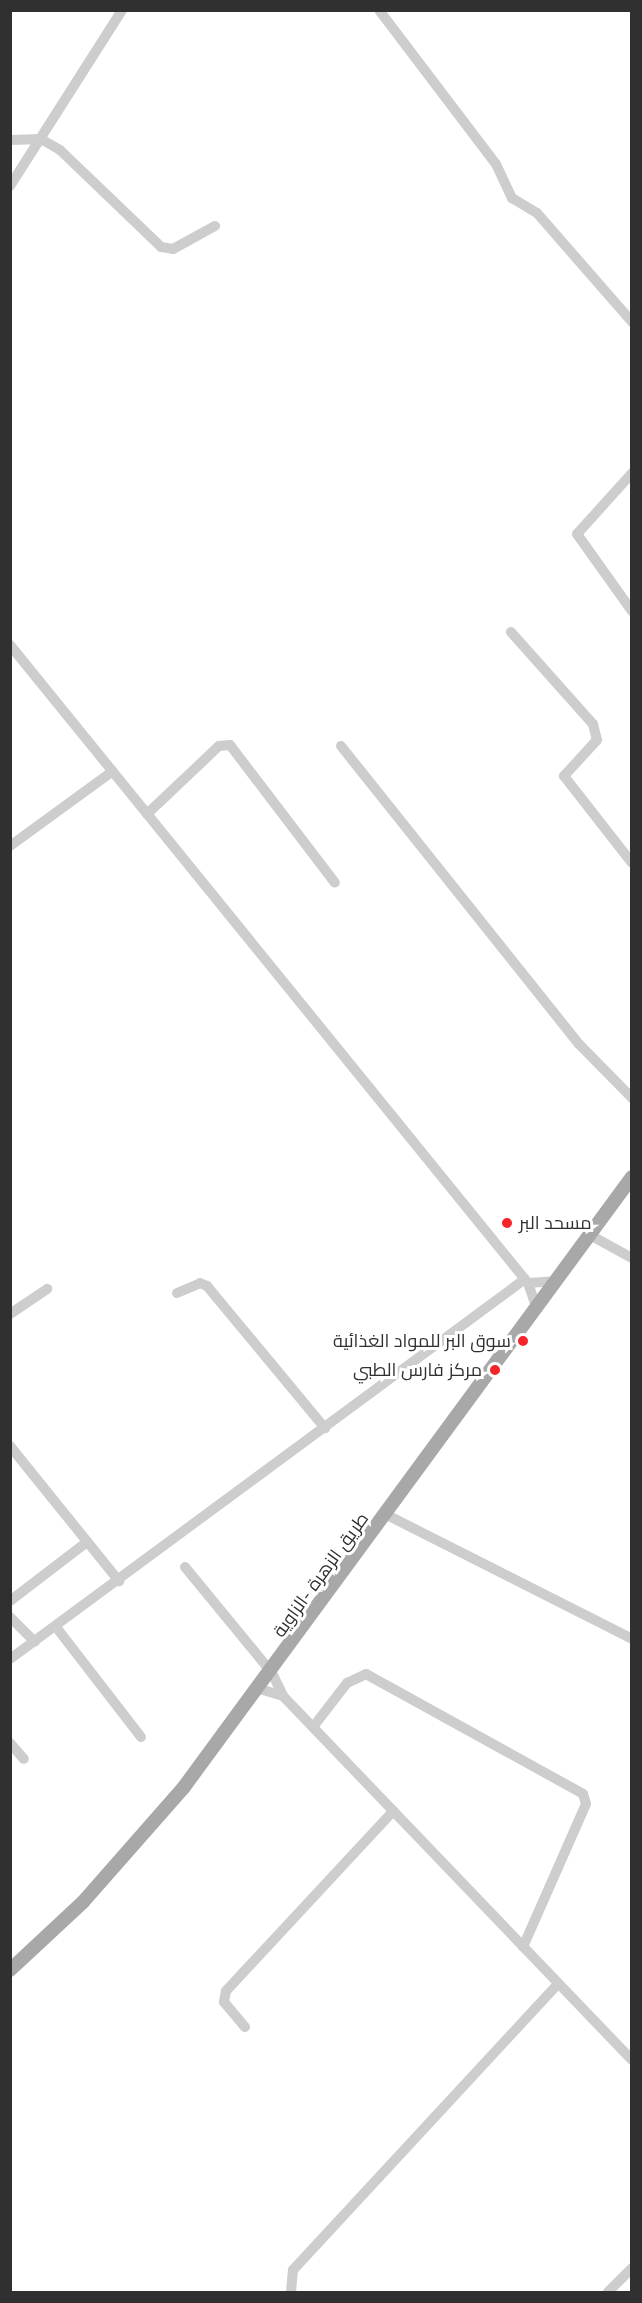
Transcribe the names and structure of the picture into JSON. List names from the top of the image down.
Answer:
{
  "streets": {
    "main road": ["طريق الزهرة -الزاوية"]
  },
  "places": ["مسحد البر", "سوق البر للمواد الغذائية", "مركز فارس الطبي"]
}
